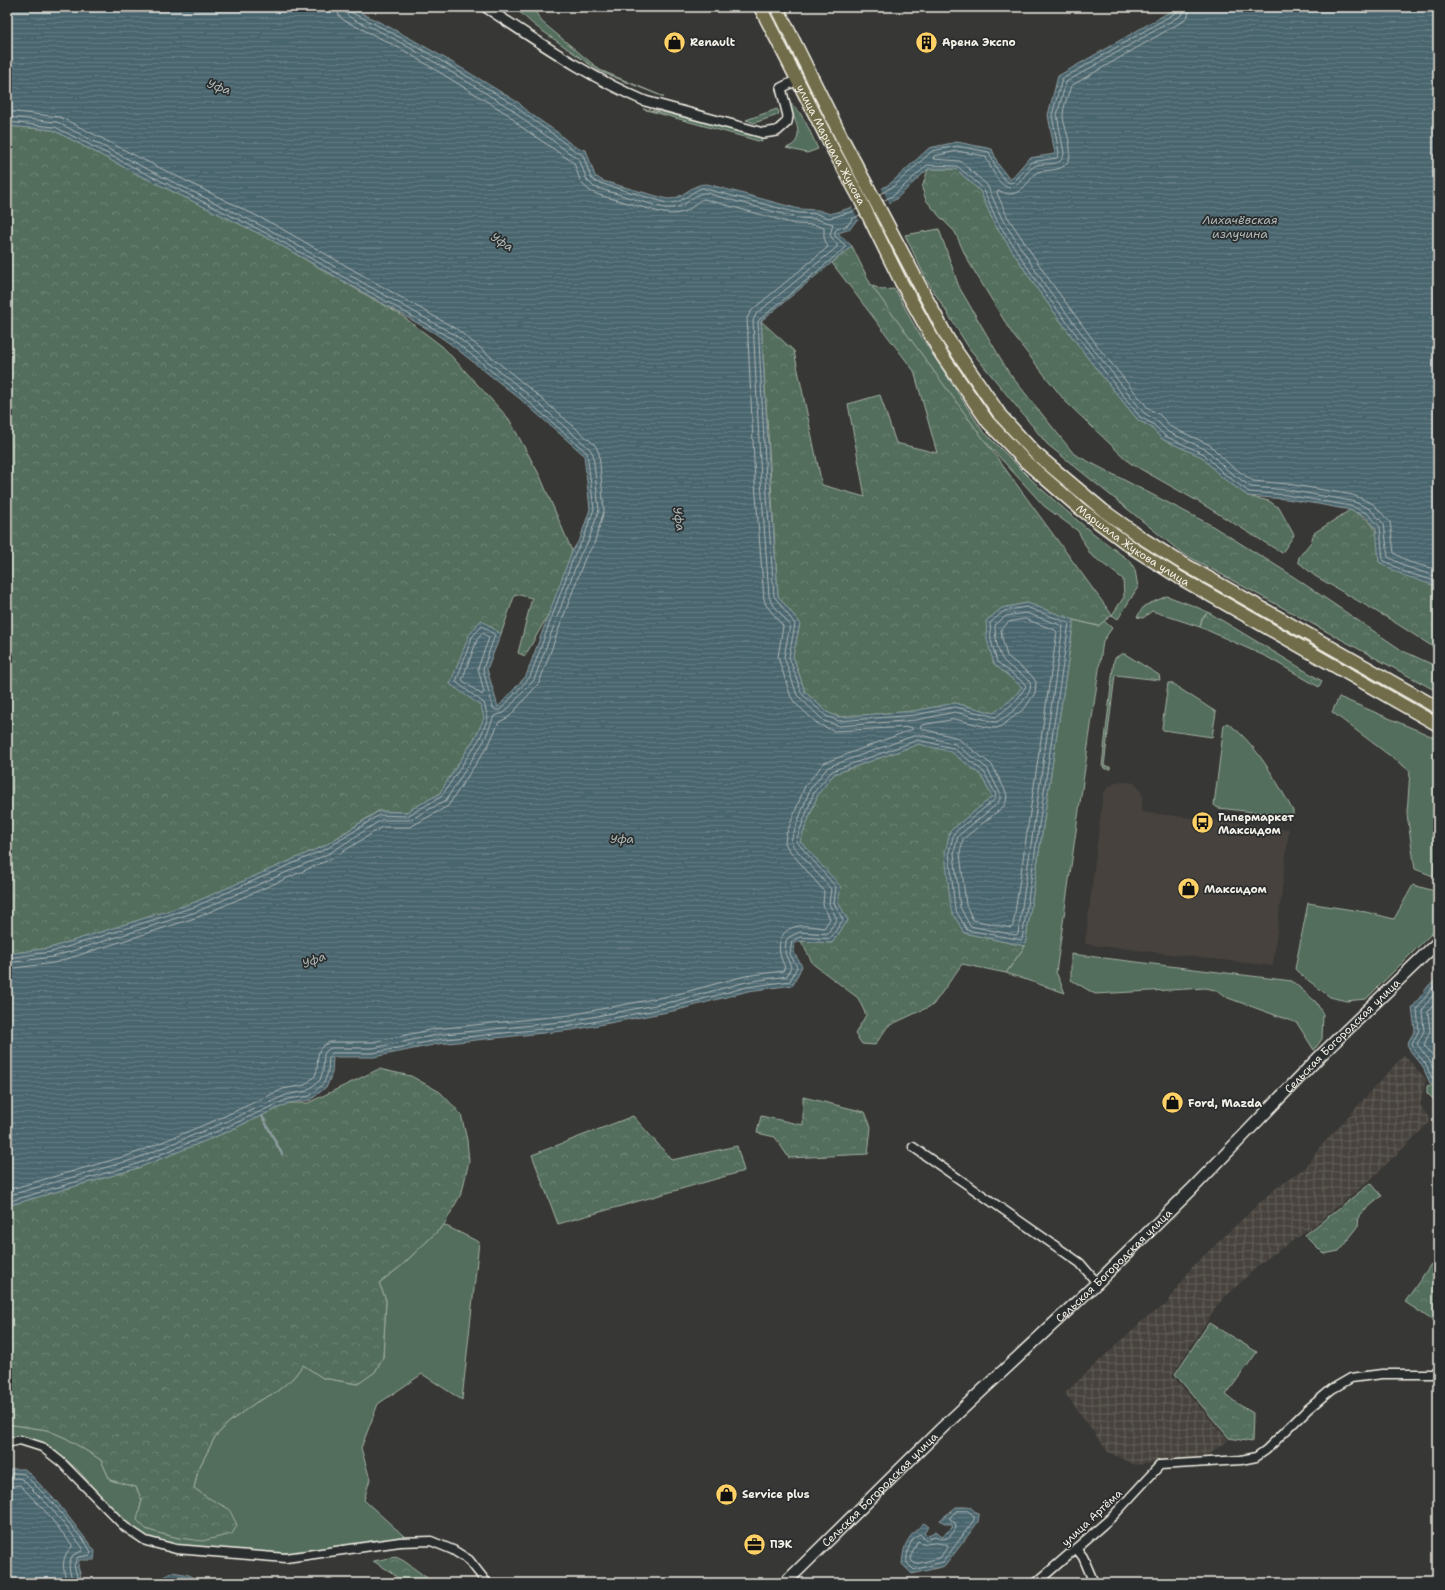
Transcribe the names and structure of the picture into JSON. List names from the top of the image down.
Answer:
{
  "streets": {
    "main road": ["улица Маршала Жукова", "Маршала Жукова улица", "Сельская Богородская улица"],
    "street": ["улица Артёма"]
  },
  "crossings": [
    ["улица Маршала Жукова", "Маршала Жукова улица"]
  ],
  "water": ["Уфа", "Лихачёвская излучина"],
  "places": {
    "shop": [
      "Renault",
      "Максидом",
      "Ford, Mazda",
      "Service plus"
    ],
    "building": ["Арена Экспо"],
    "bus stop": ["Гипермаркет Максидом"],
    "office": ["ПЭК"]
  }
}
